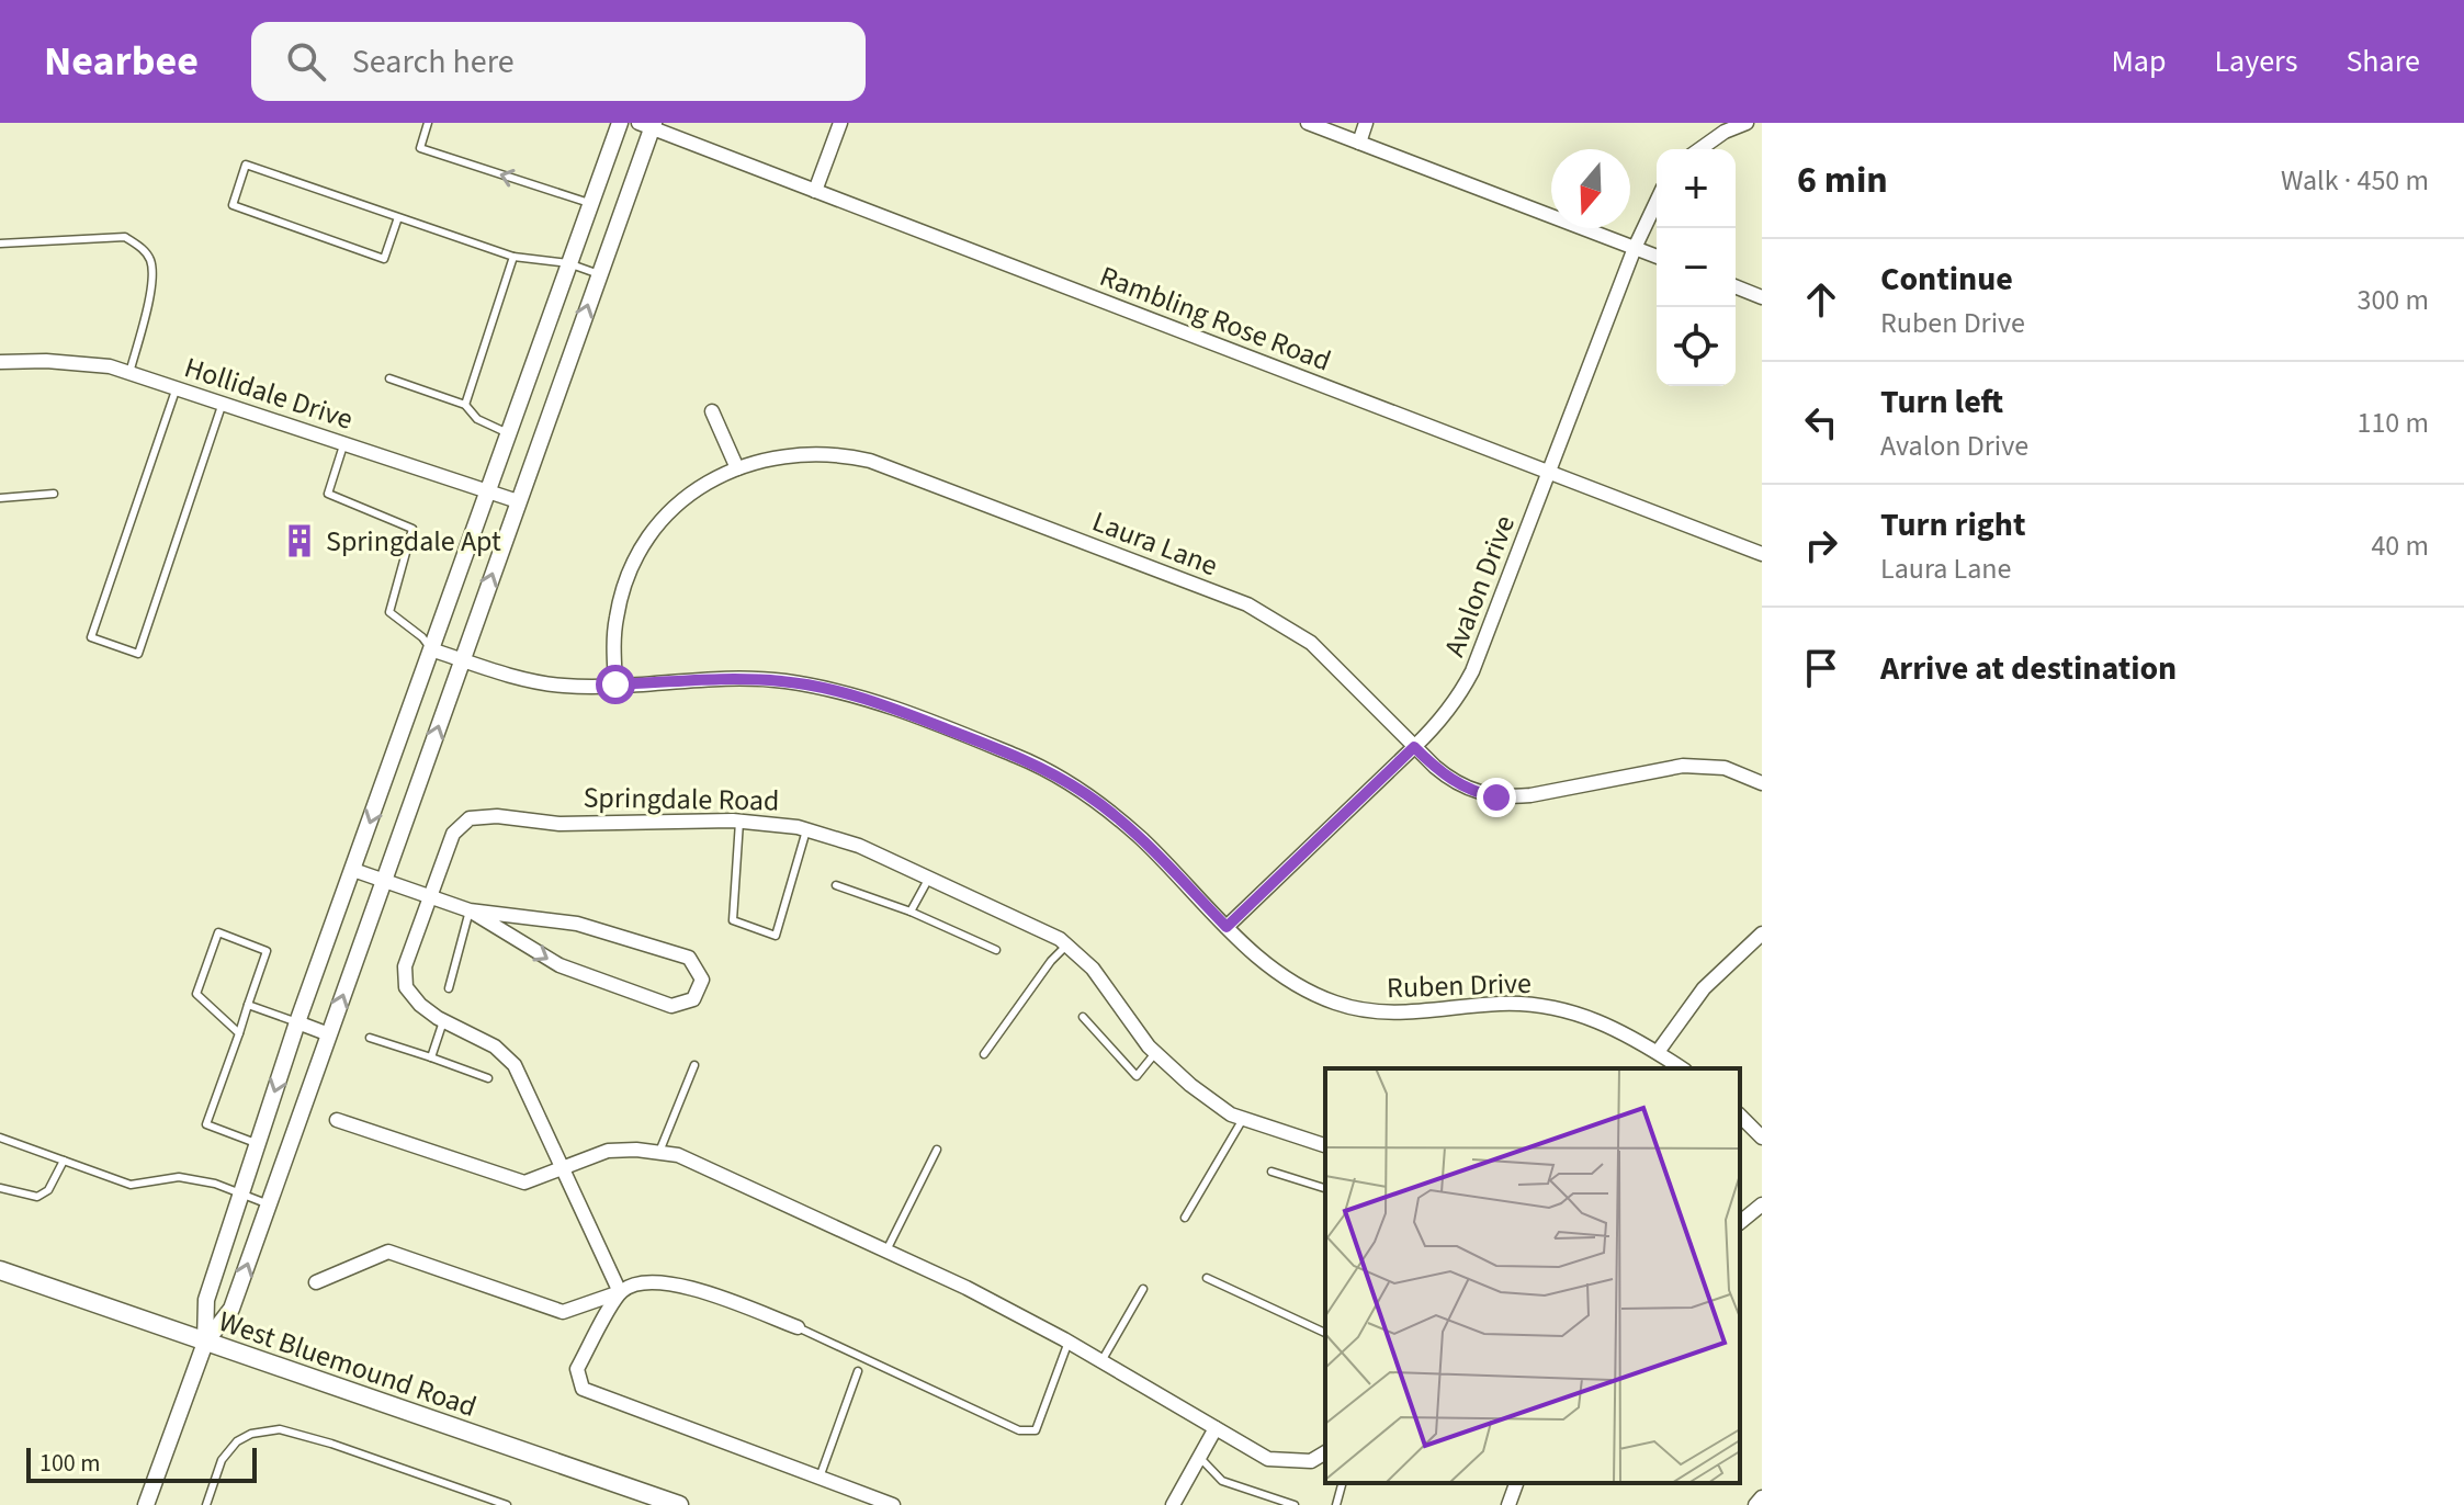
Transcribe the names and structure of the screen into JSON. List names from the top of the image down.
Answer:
{
  "streets": {
    "main road": ["West Bluemound Road"],
    "street": [
      "Rambling Rose Road",
      "Hollidale Drive",
      "Laura Lane",
      "Avalon Drive",
      "Springdale Road",
      "Ruben Drive"
    ]
  },
  "crossings": [
    ["Rambling Rose Road", "Avalon Drive"],
    ["Laura Lane", "Avalon Drive"],
    ["Laura Lane", "Ruben Drive"],
    ["Avalon Drive", "Ruben Drive"]
  ],
  "places": {
    "building": ["Springdale Apt"]
  },
  "scale_bar": "100 m",
  "north": "bottom",
  "page": {
    "header": "Nearbee",
    "search": "Search here",
    "nav": ["Map", "Layers", "Share"],
    "heading": ["6 min", "Walk · 450 m"],
    "map_buttons": ["+", "−"],
    "list": [
      ["Continue", "Ruben Drive", "300 m"],
      ["Turn left", "Avalon Drive", "110 m"],
      ["Turn right", "Laura Lane", "40 m"],
      "Arrive at destination"
    ],
    "scale": "100 m"
  }
}
